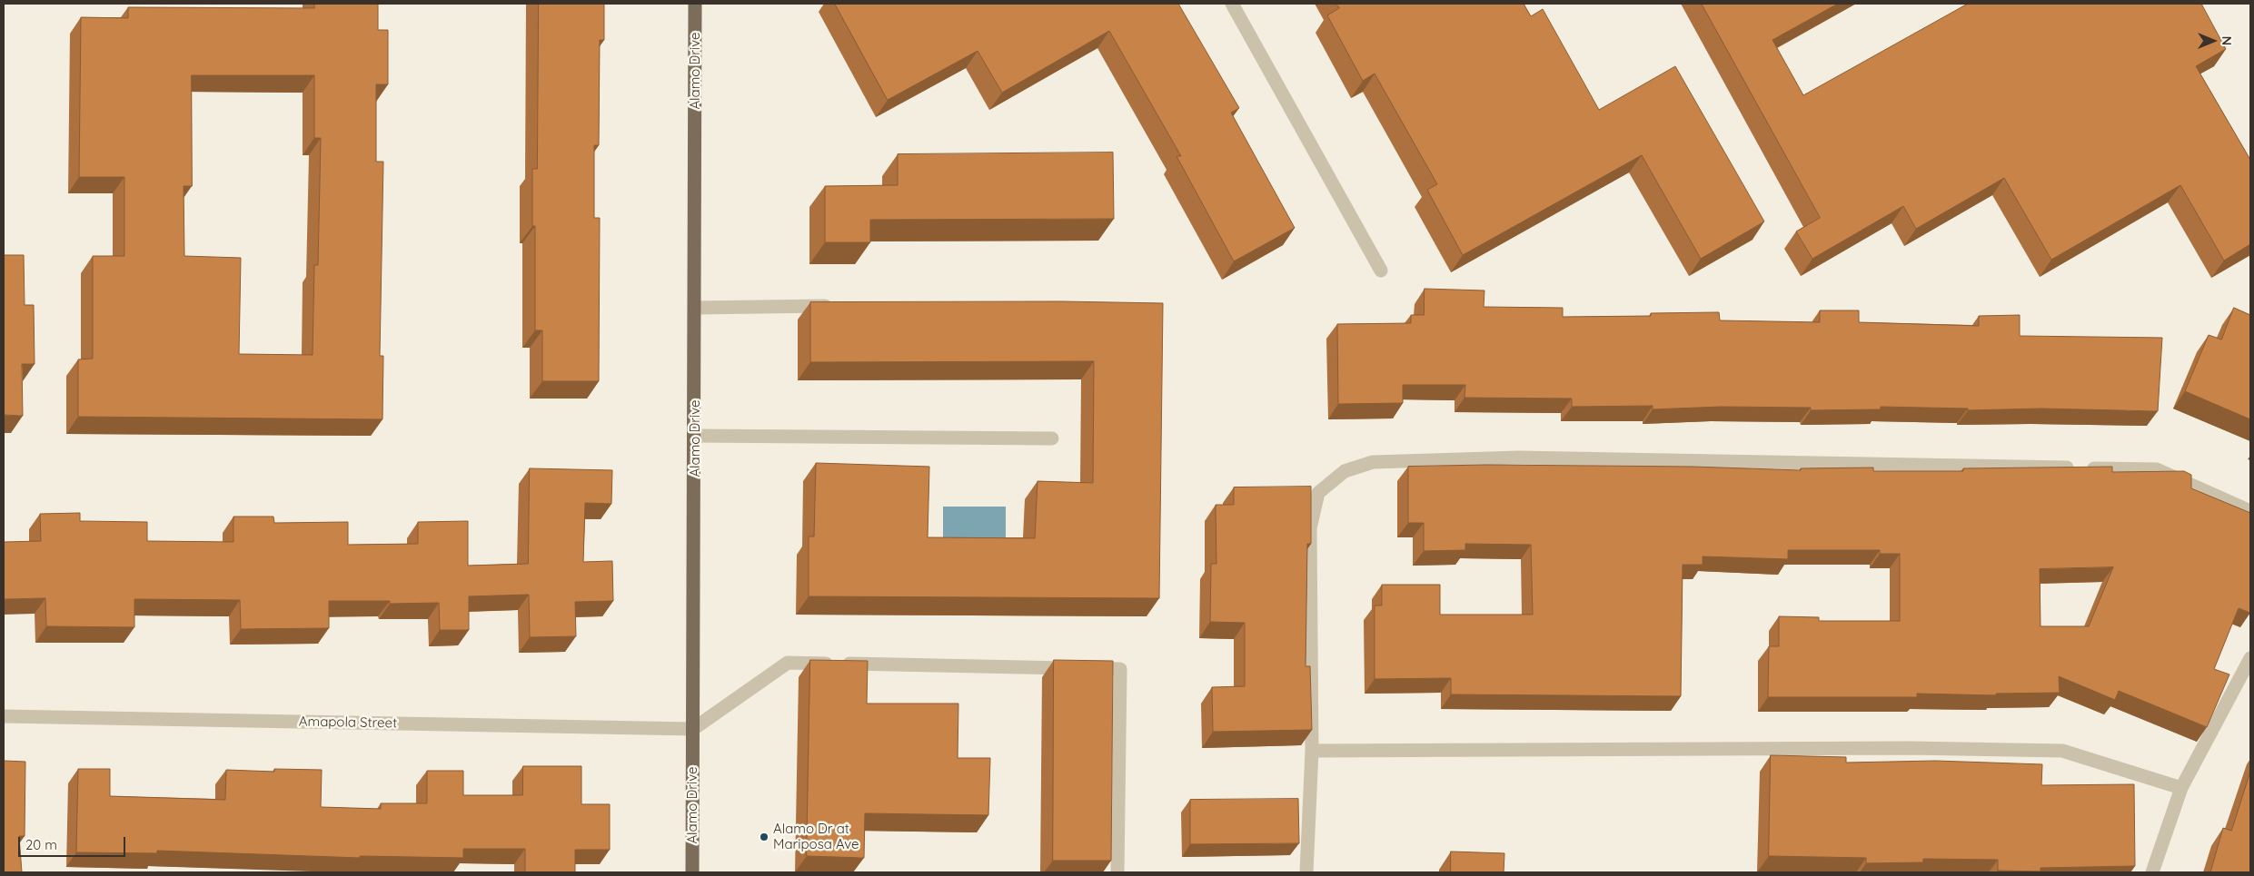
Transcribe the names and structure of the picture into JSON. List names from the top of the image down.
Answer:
{
  "streets": {
    "main road": ["Alamo Drive"],
    "street": ["Amapola Street"]
  },
  "crossings": [
    ["Alamo Drive", "Amapola Street"]
  ],
  "places": ["Alamo Dr at Mariposa Ave"],
  "scale_bar": "20 m",
  "north": "right"
}
